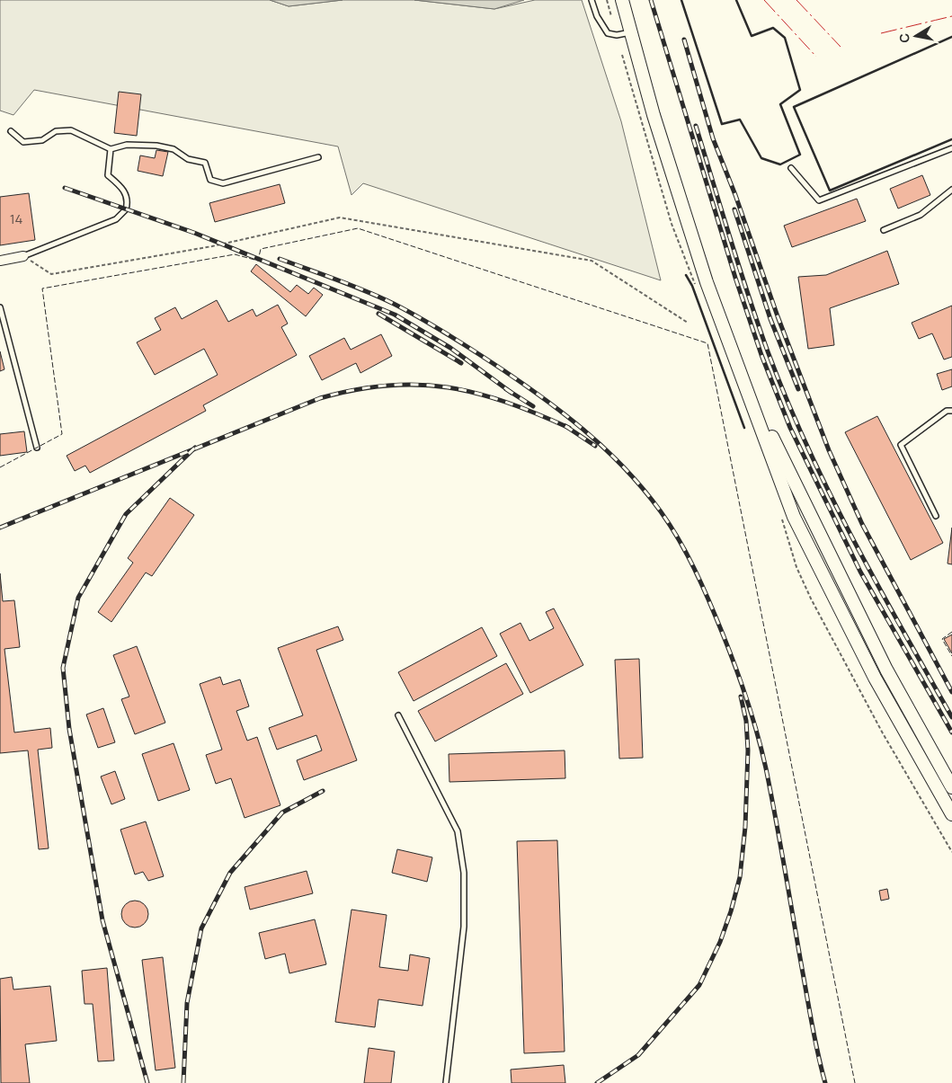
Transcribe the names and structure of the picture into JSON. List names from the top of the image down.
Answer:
{
  "house_numbers": ["14"],
  "north": "left"
}
